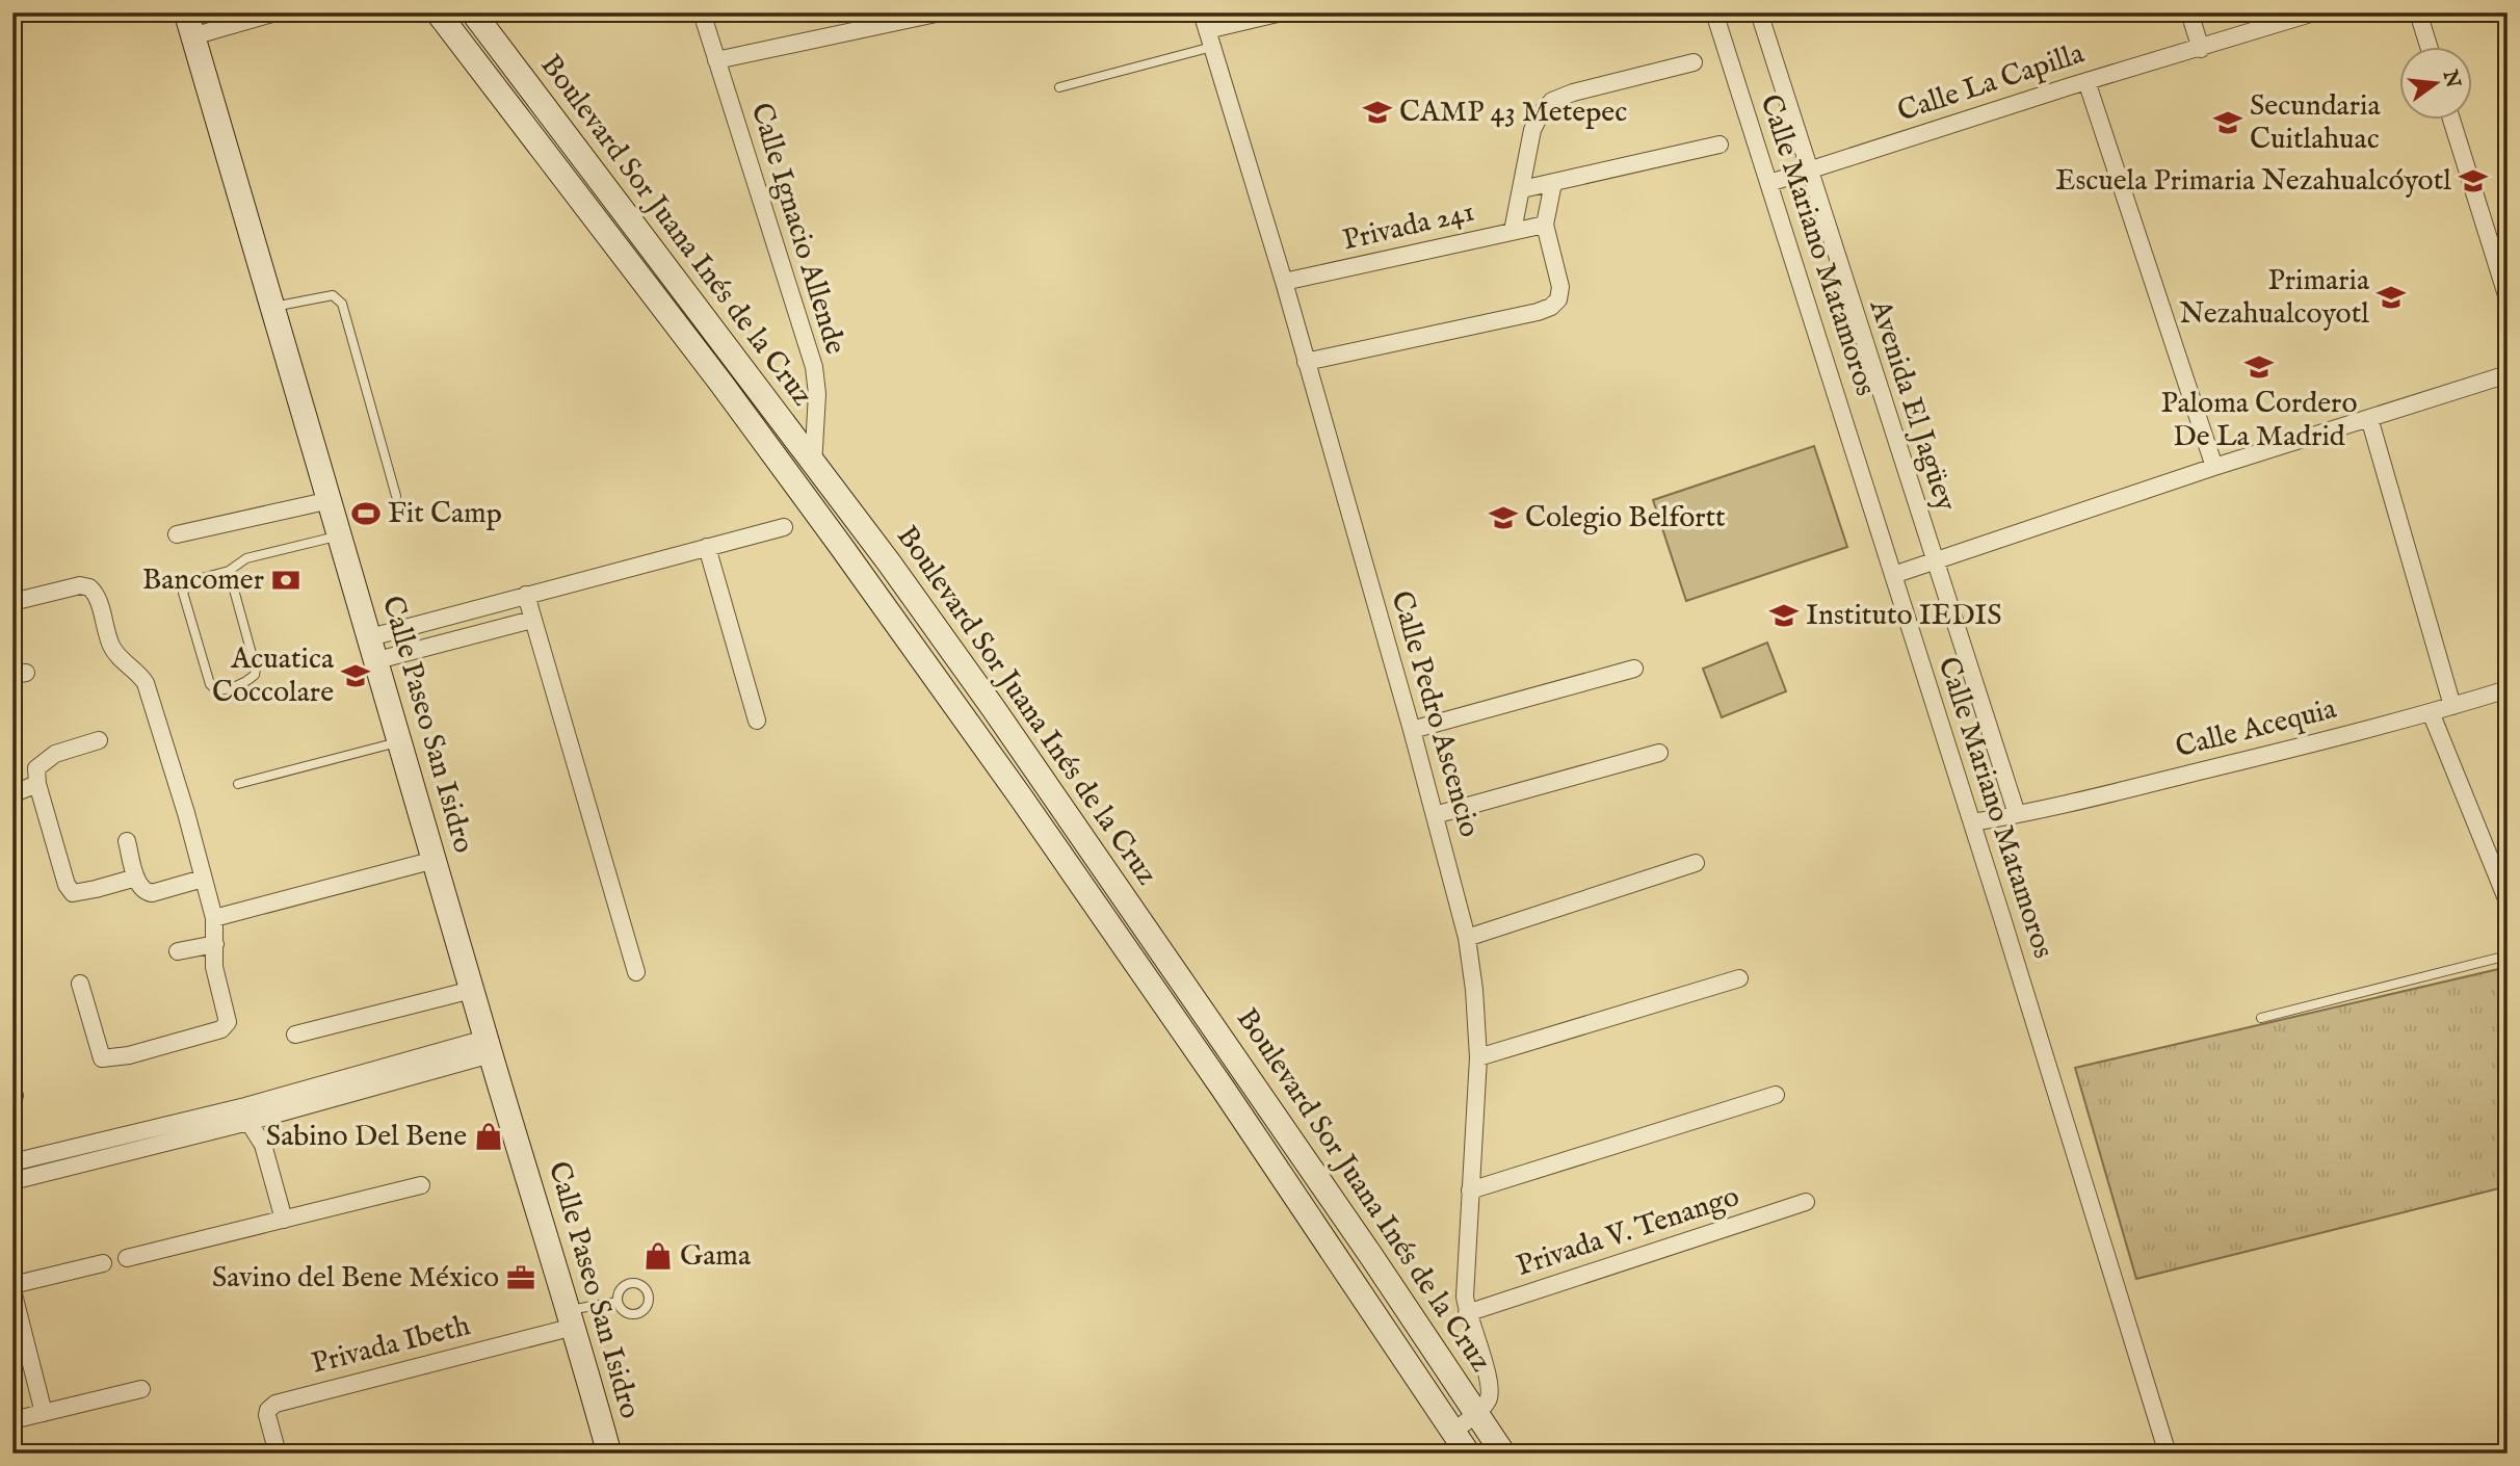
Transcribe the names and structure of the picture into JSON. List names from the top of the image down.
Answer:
{
  "streets": {
    "main road": ["Boulevard Sor Juana Inés de la Cruz", "Calle Paseo San Isidro"],
    "street": [
      "Calle La Capilla",
      "Privada 241",
      "Calle Ignacio Allende",
      "Calle Mariano Matamoros",
      "Avenida El Jagüey",
      "Calle Pedro Ascencio",
      "Calle Acequia",
      "Privada V. Tenango",
      "Privada Ibeth"
    ]
  },
  "crossings": [
    ["Calle La Capilla", "Calle Mariano Matamoros"],
    ["Calle La Capilla", "Avenida El Jagüey"],
    ["Privada 241", "Calle Pedro Ascencio"],
    ["Calle Ignacio Allende", "Boulevard Sor Juana Inés de la Cruz"],
    ["Boulevard Sor Juana Inés de la Cruz", "Calle Pedro Ascencio"],
    ["Calle Mariano Matamoros", "Calle Acequia"],
    ["Avenida El Jagüey", "Calle Acequia"],
    ["Calle Pedro Ascencio", "Privada V. Tenango"],
    ["Calle Paseo San Isidro", "Privada Ibeth"]
  ],
  "places": {
    "school or university": [
      "CAMP 43 Metepec",
      "Secundaria Cuitlahuac",
      "Escuela Primaria Nezahualcóyotl",
      "Primaria Nezahualcoyotl",
      "Paloma Cordero De La Madrid",
      "Colegio Belfortt",
      "Instituto IEDIS",
      "Acuatica Coccolare"
    ],
    "sports": ["Fit Camp"],
    "bank": ["Bancomer"],
    "shop": ["Sabino Del Bene", "Gama"],
    "office": ["Savino del Bene México"]
  },
  "north": "right"
}
